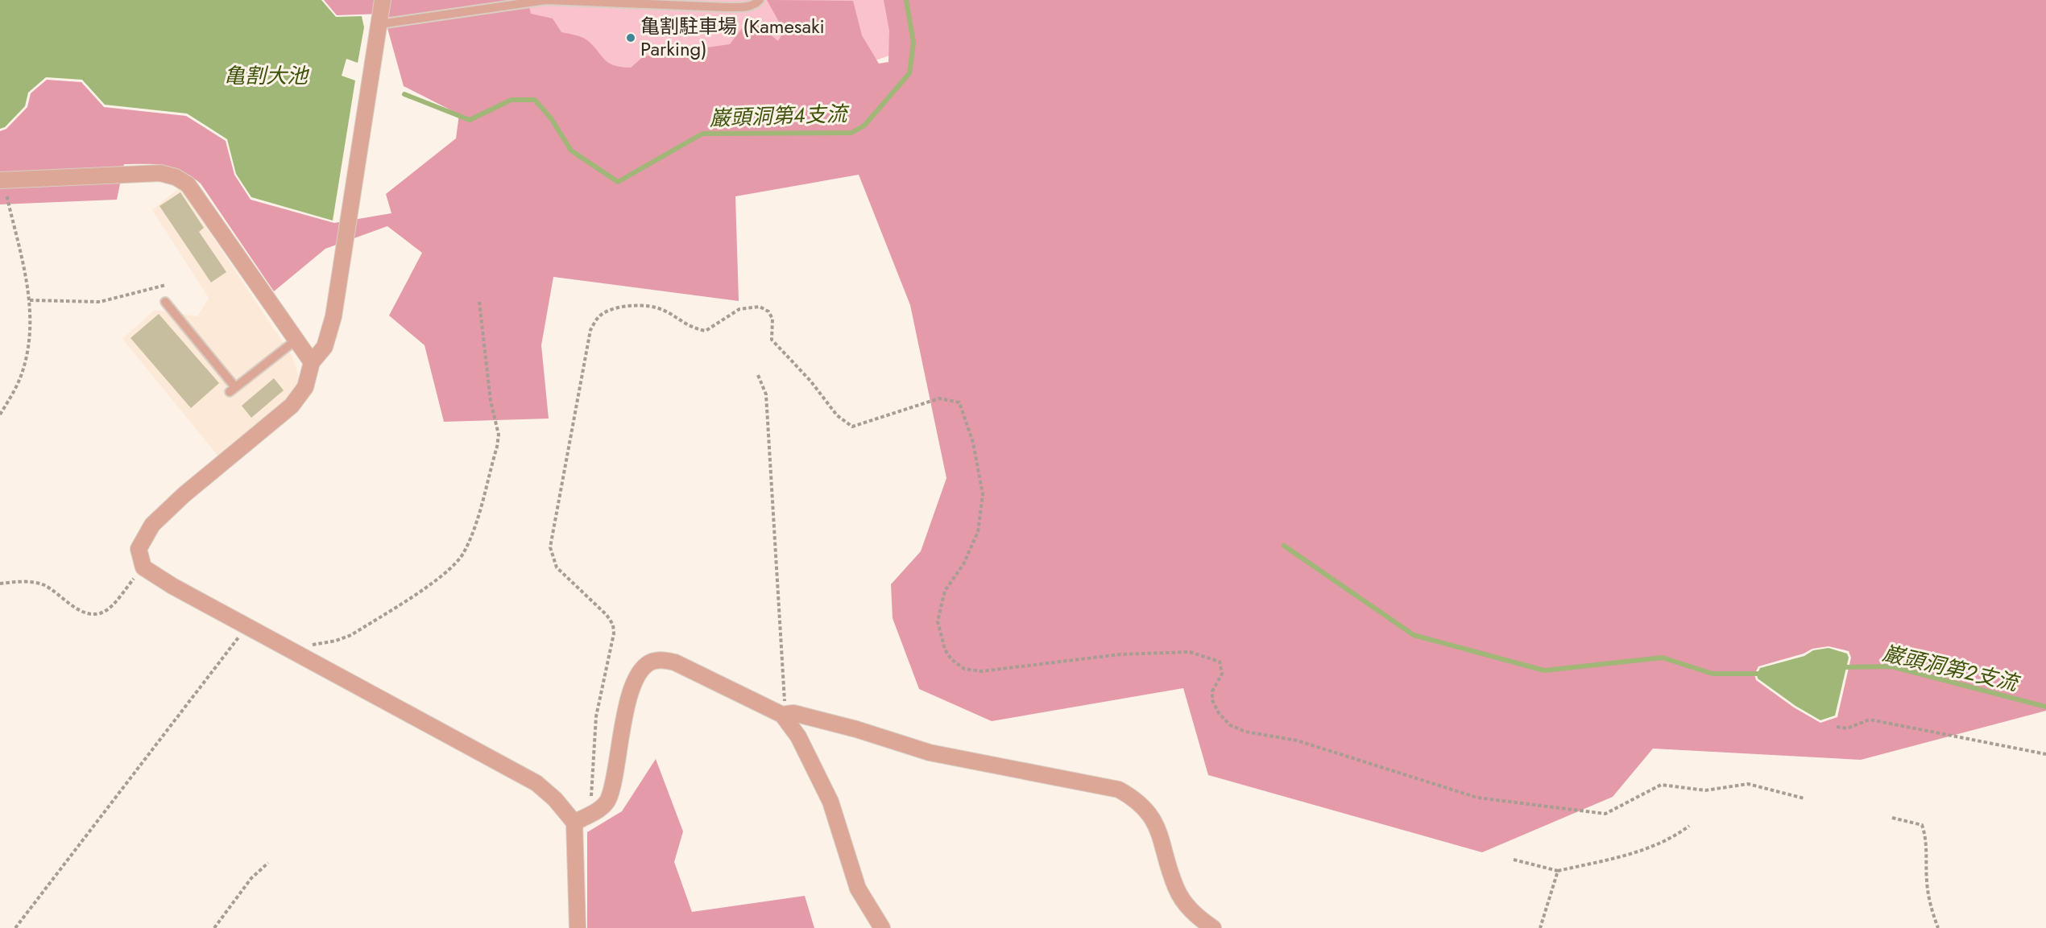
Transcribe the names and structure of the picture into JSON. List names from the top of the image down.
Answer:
{
  "water": ["亀割大池", "巌頭洞第4支流", "巌頭洞第２支流"],
  "places": ["亀割駐車場 (Kamesaki Parking)"]
}
